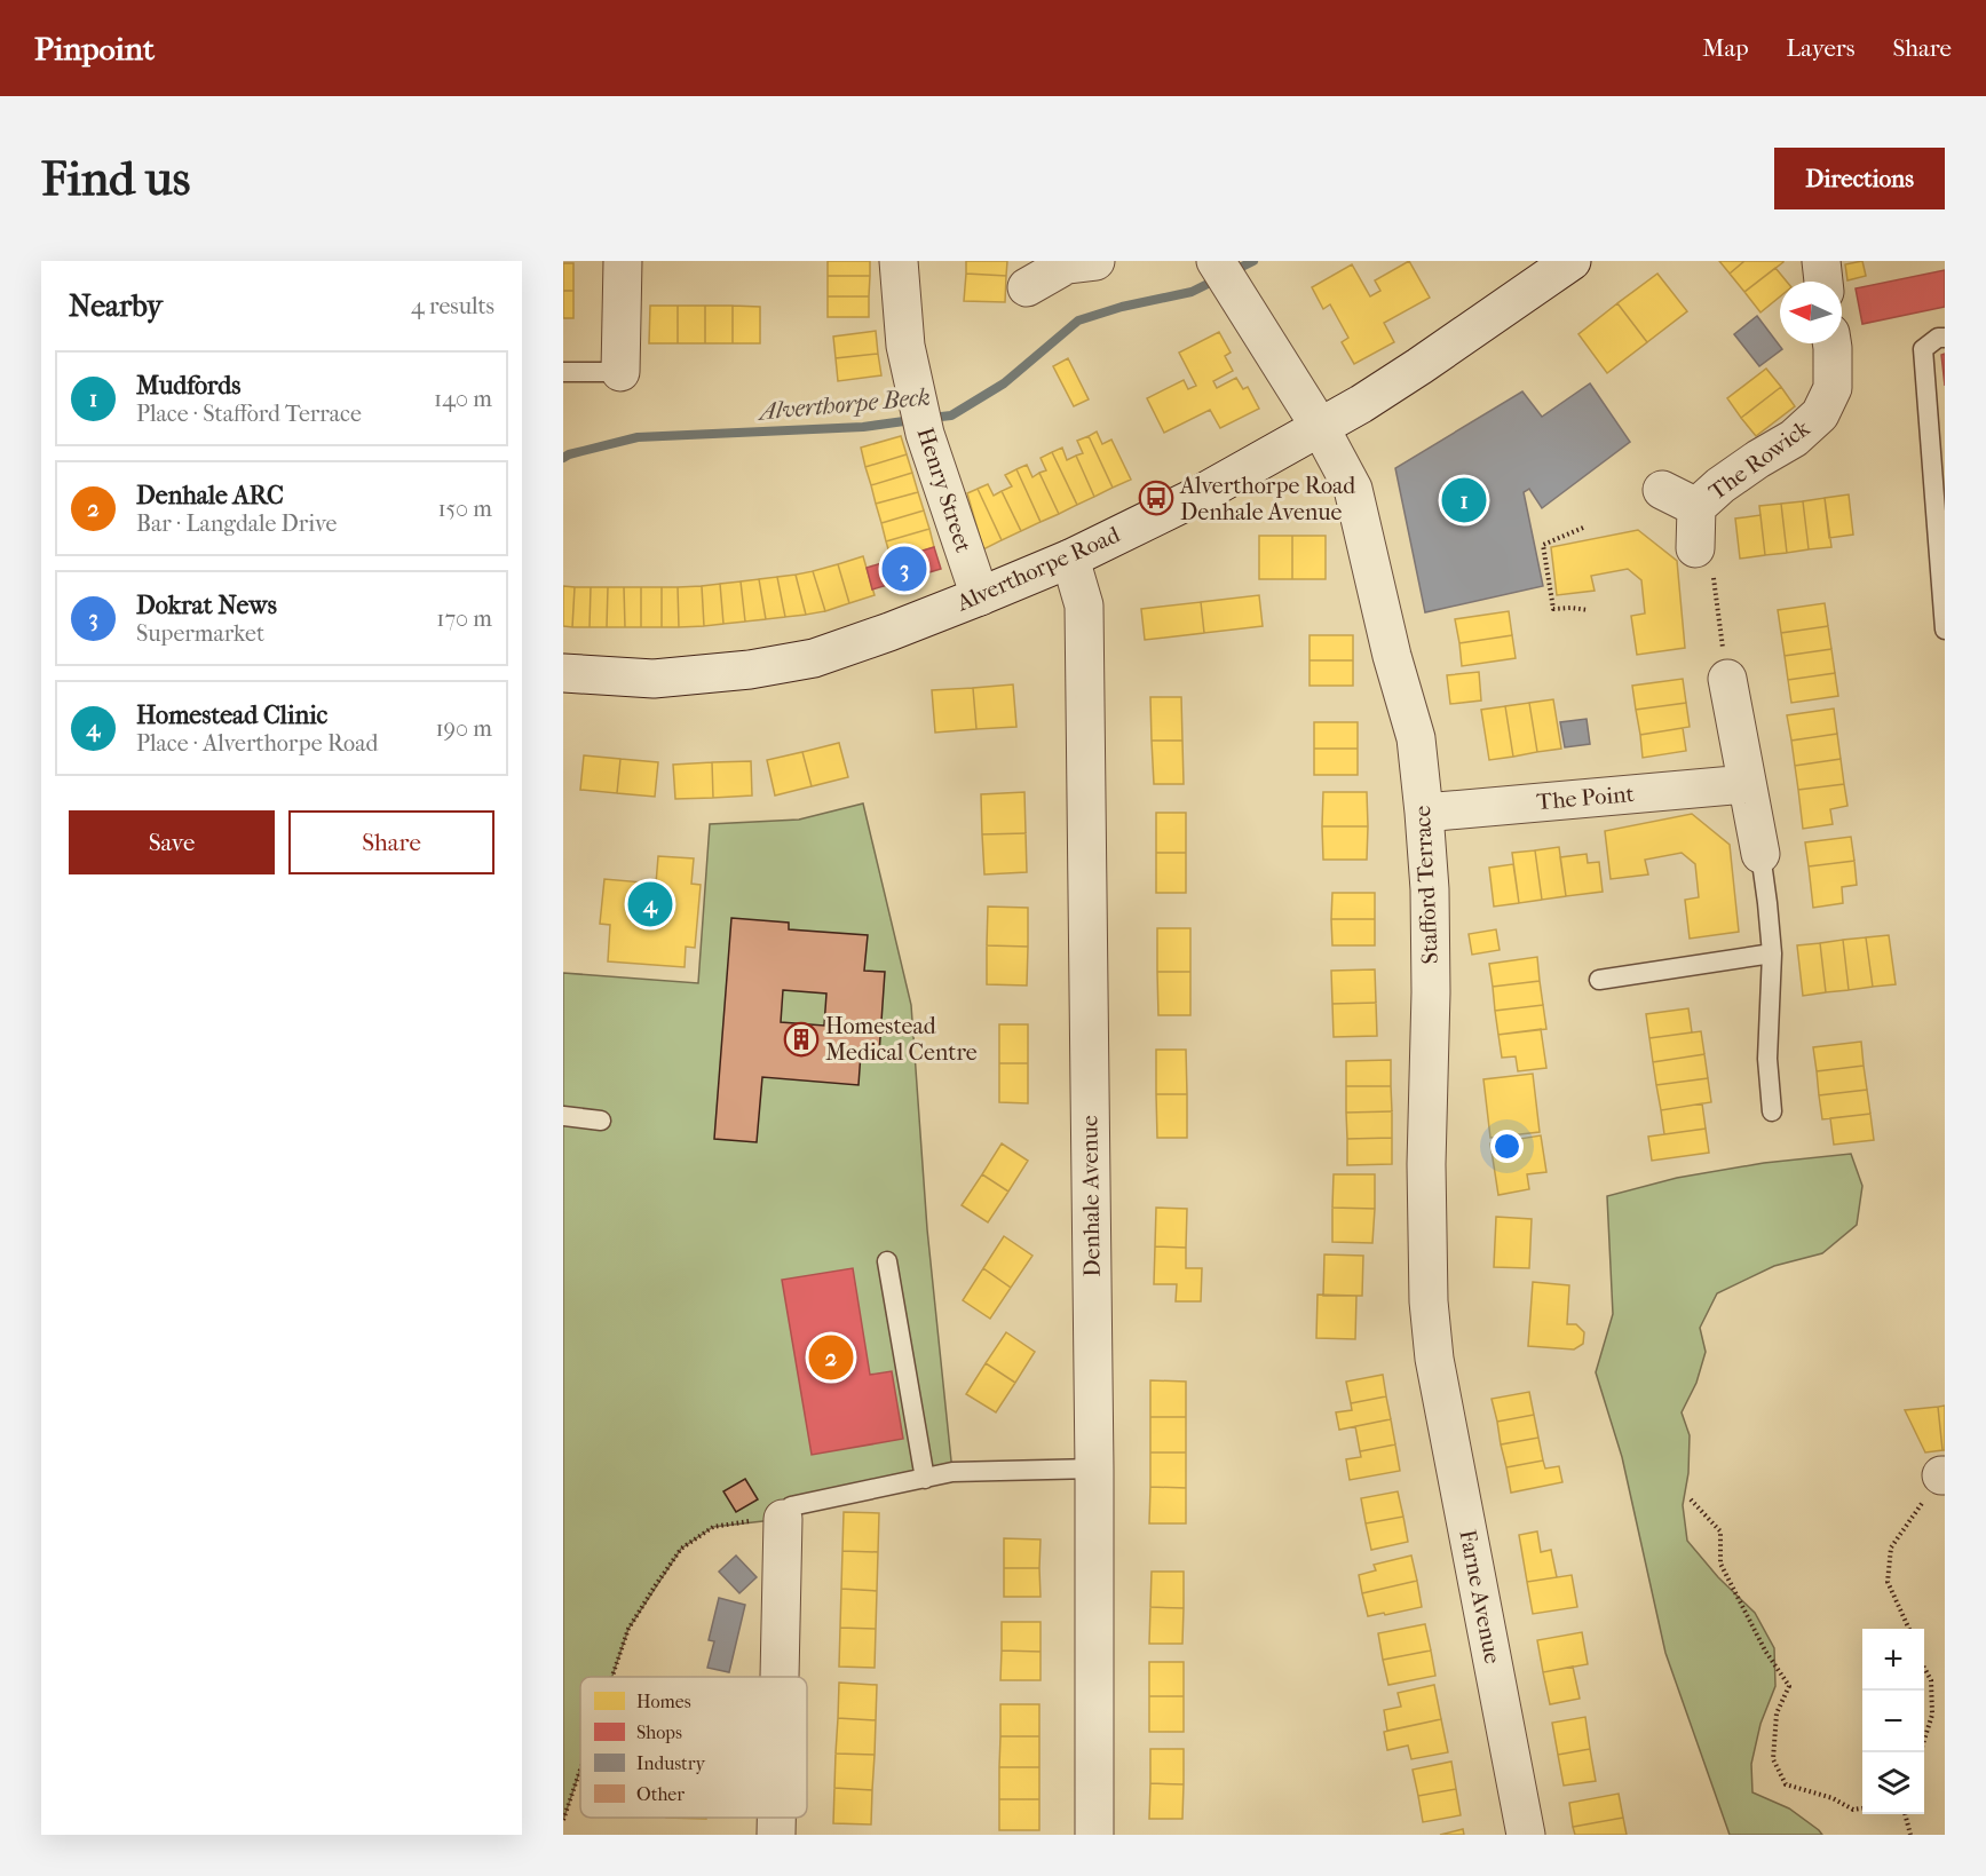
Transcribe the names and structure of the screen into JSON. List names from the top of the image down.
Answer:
{
  "streets": {
    "street": [
      "The Rowick",
      "Henry Street",
      "Alverthorpe Road",
      "The Point",
      "Stafford Terrace",
      "Denhale Avenue",
      "Farne Avenue"
    ]
  },
  "crossings": [
    ["Henry Street", "Alverthorpe Road"],
    ["Alverthorpe Road", "Stafford Terrace"],
    ["Alverthorpe Road", "Denhale Avenue"],
    ["The Point", "Stafford Terrace"],
    ["Stafford Terrace", "Farne Avenue"]
  ],
  "water": ["Alverthorpe Beck"],
  "places": {
    "bus stop": ["Alverthorpe Road Denhale Avenue"],
    "building": ["Homestead Medical Centre"]
  },
  "legend": [
    "Homes",
    "Shops",
    "Industry",
    "Other"
  ],
  "north": "left",
  "page": {
    "header": "Pinpoint",
    "nav": ["Map", "Layers", "Share"],
    "buttons": [
      "Directions",
      ["Save", "Share"]
    ],
    "title": "Find us",
    "heading": ["Nearby", "4 results"],
    "list": [
      {
        "mark": "1",
        "name": "Mudfords",
        "note": "Place · Stafford Terrace",
        "value": "140 m"
      },
      {
        "mark": "2",
        "name": "Denhale ARC",
        "note": "Bar · Langdale Drive",
        "value": "150 m"
      },
      {
        "mark": "3",
        "name": "Dokrat News",
        "note": "Supermarket",
        "value": "170 m"
      },
      {
        "mark": "4",
        "name": "Homestead Clinic",
        "note": "Place · Alverthorpe Road",
        "value": "190 m"
      }
    ],
    "pins": [
      "1",
      "3",
      "4",
      "2"
    ],
    "map_buttons": ["+", "−"]
  }
}
